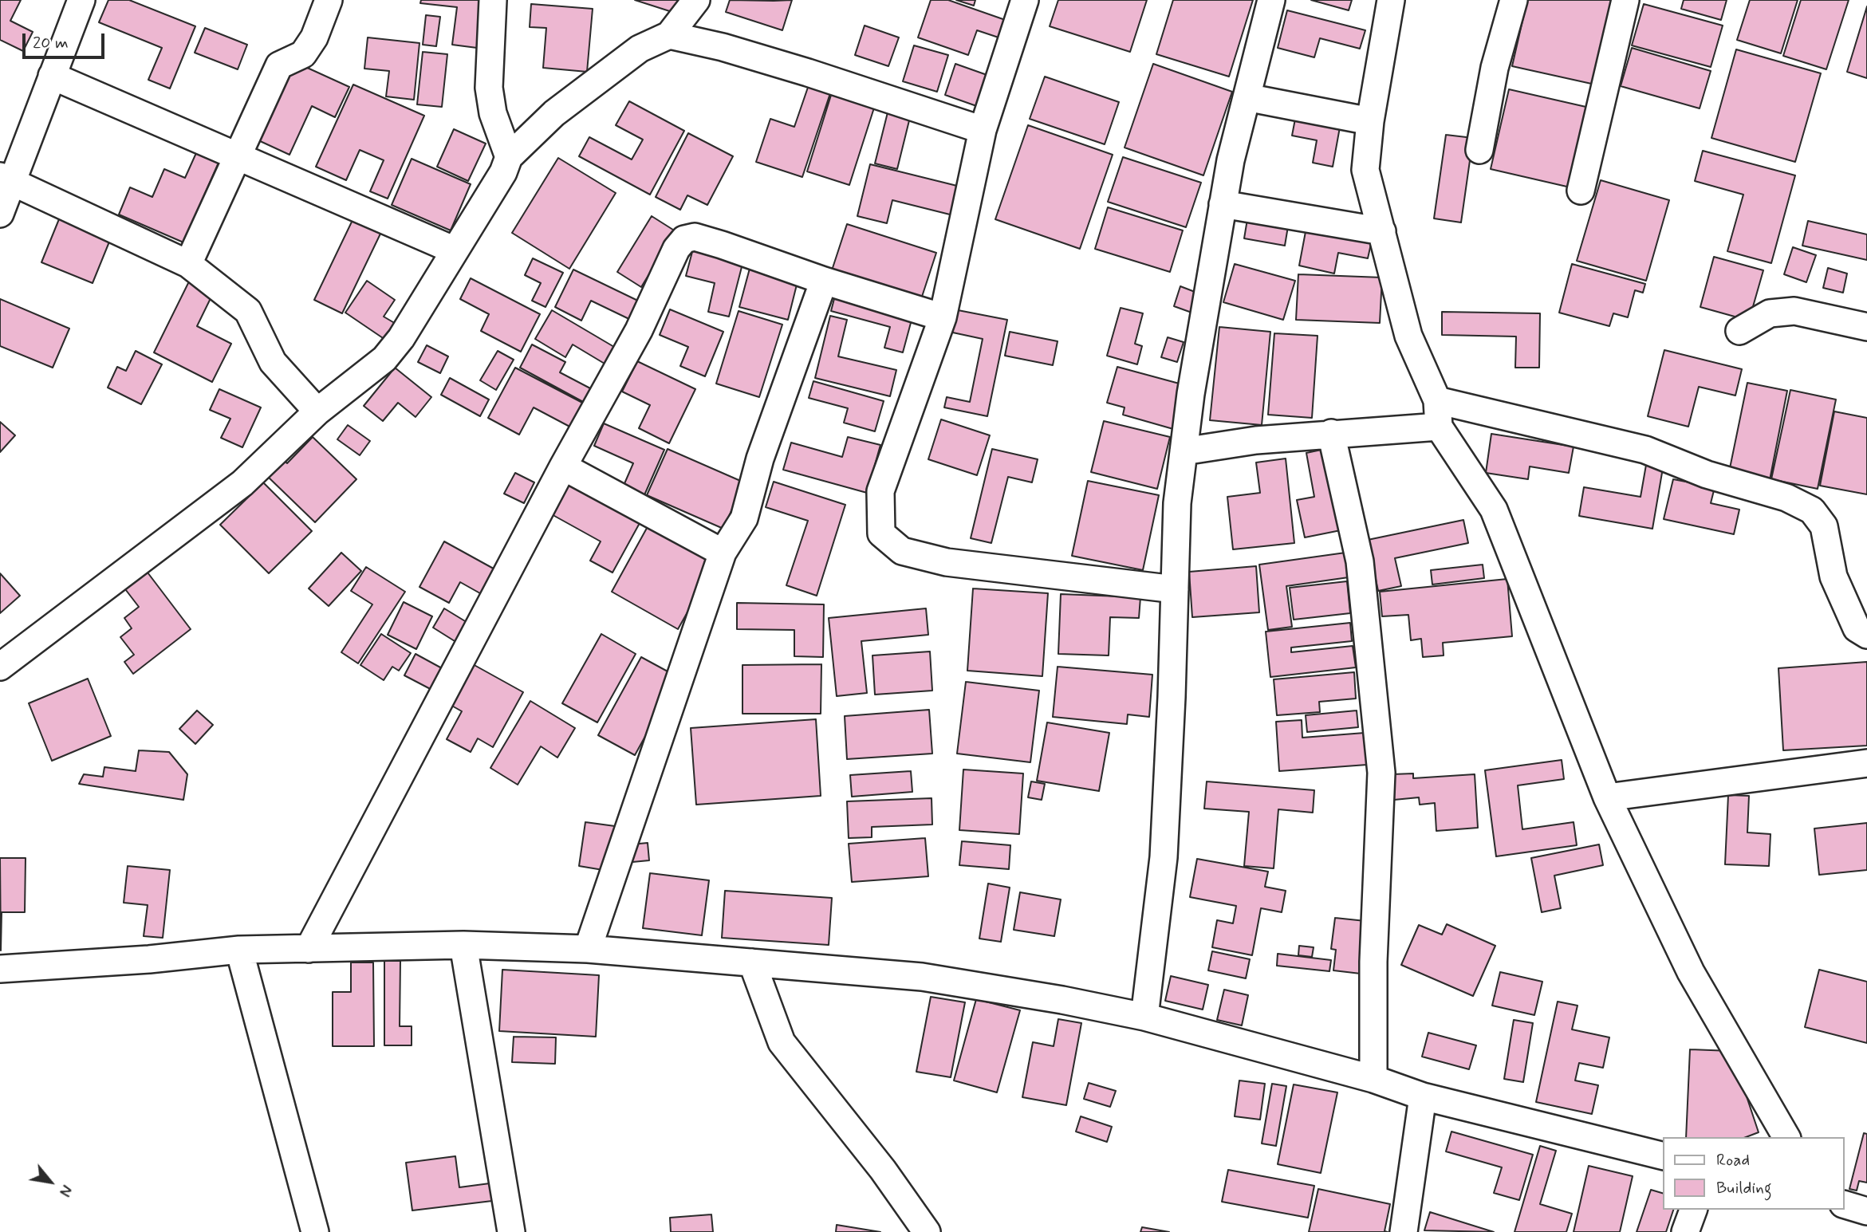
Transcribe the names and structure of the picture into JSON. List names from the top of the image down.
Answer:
{
  "legend": ["Road", "Building"],
  "scale_bar": "20 m",
  "north": "bottom right"
}
